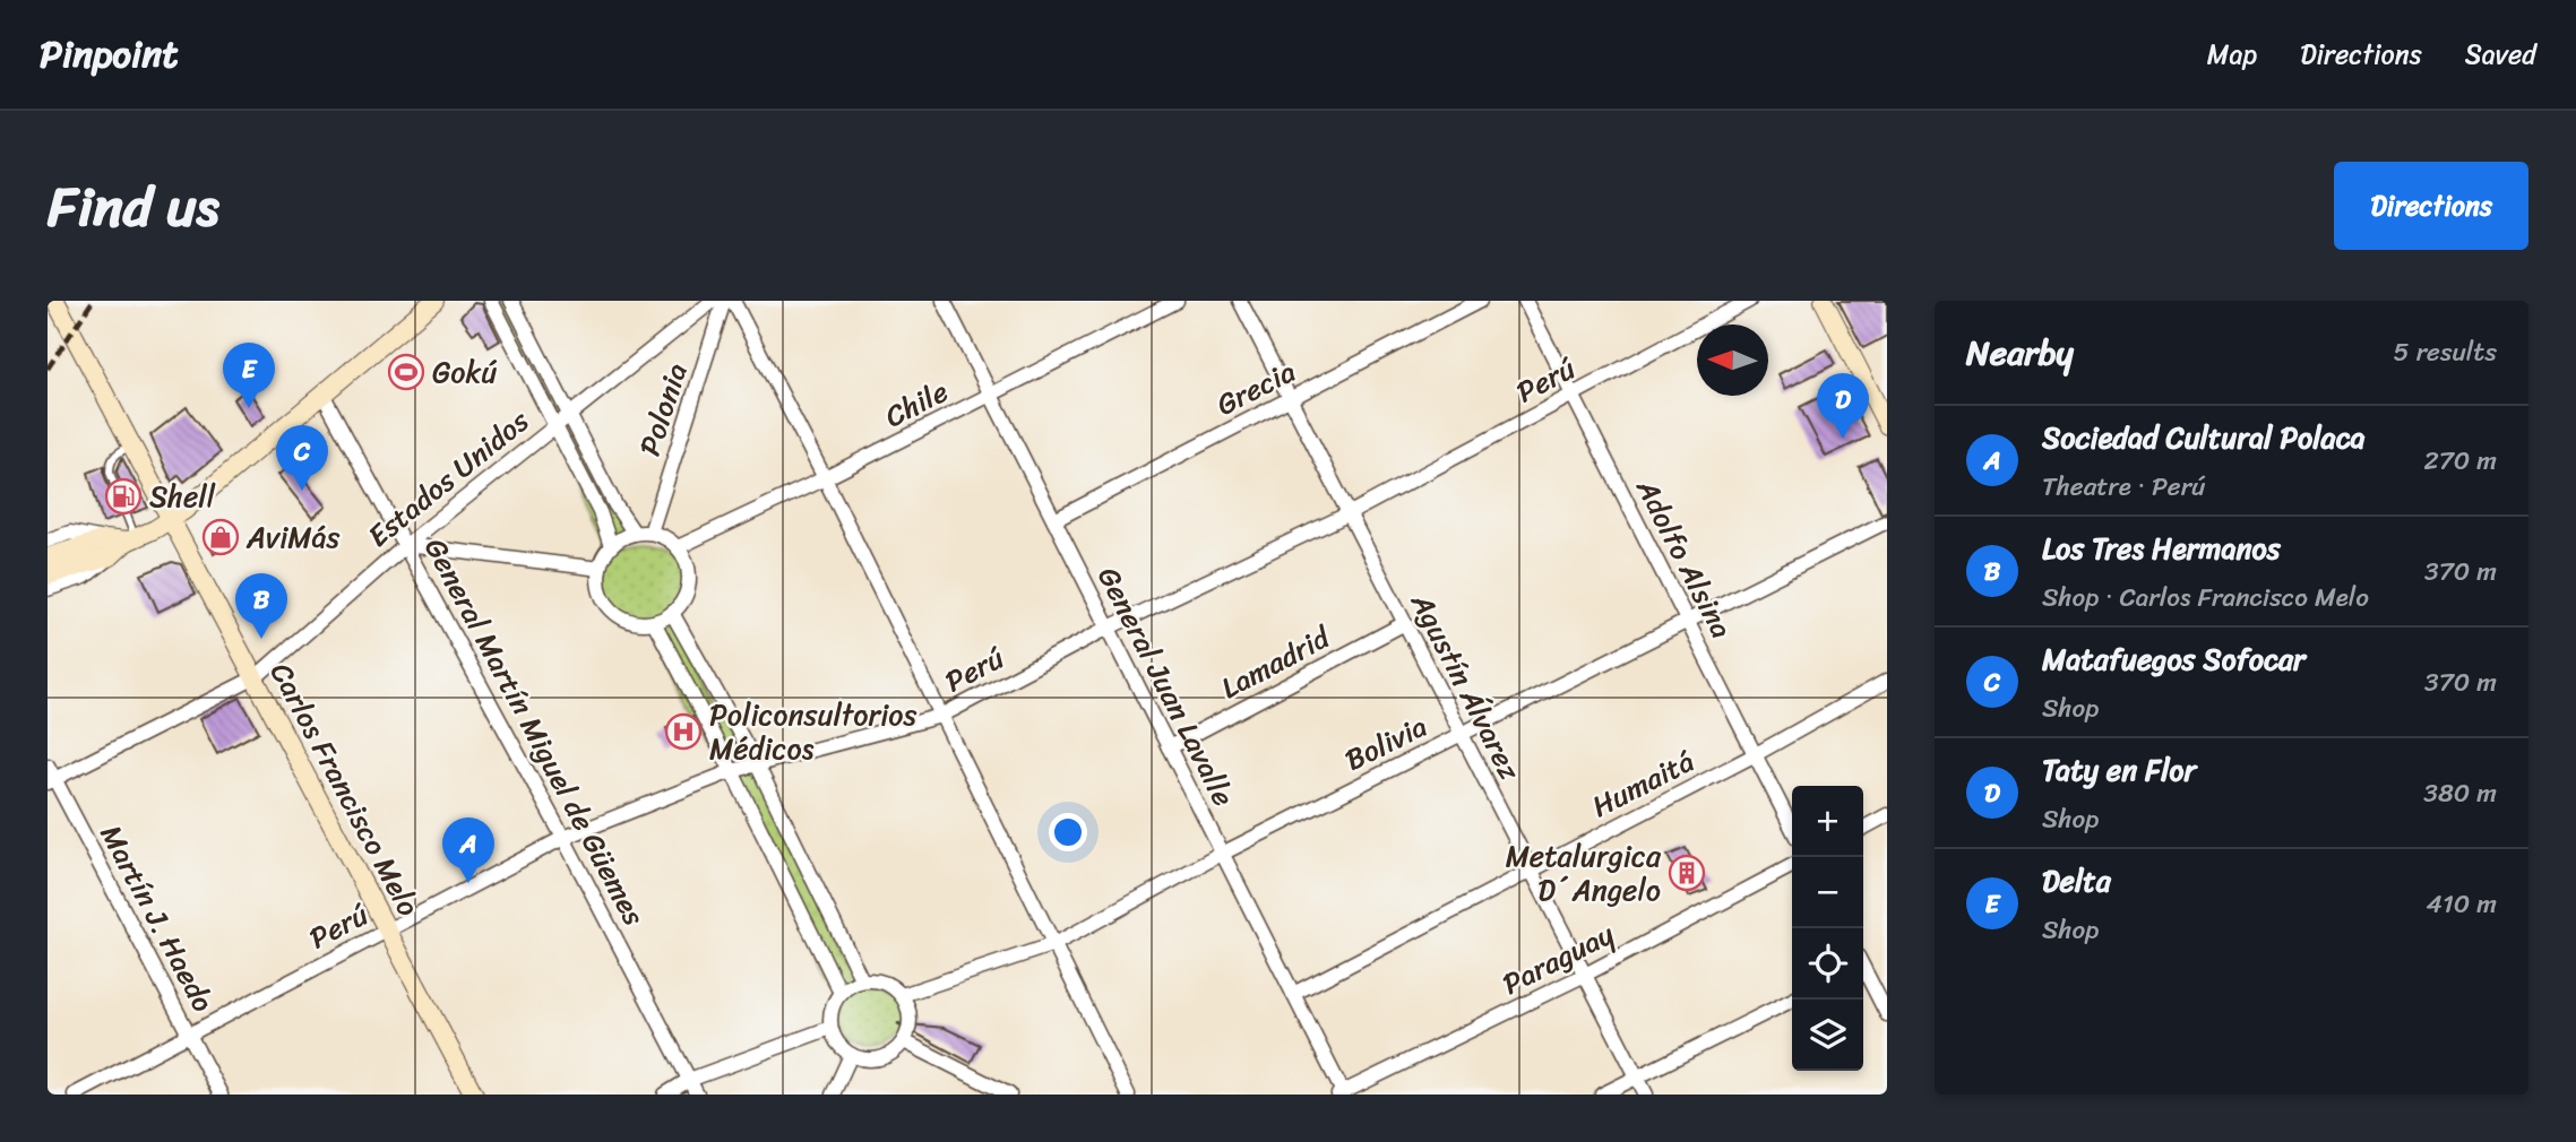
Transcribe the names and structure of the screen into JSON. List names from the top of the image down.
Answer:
{
  "streets": {
    "street": [
      "Perú",
      "Grecia",
      "Chile",
      "Polonia",
      "Estados Unidos",
      "Adolfo Alsina",
      "Lamadrid",
      "General Juan Lavalle",
      "Agustín Álvarez",
      "General Martín Miguel de Güemes",
      "Bolivia",
      "Humaitá",
      "Carlos Francisco Melo",
      "Martín J. Haedo",
      "Paraguay"
    ]
  },
  "crossings": [
    ["Perú", "Adolfo Alsina"],
    ["Perú", "General Juan Lavalle"],
    ["Perú", "Agustín Álvarez"],
    ["Perú", "General Martín Miguel de Güemes"],
    ["Perú", "Carlos Francisco Melo"],
    ["Perú", "Martín J. Haedo"],
    ["Grecia", "General Juan Lavalle"],
    ["Grecia", "Agustín Álvarez"],
    ["Chile", "Polonia"],
    ["Chile", "General Juan Lavalle"],
    ["Estados Unidos", "General Martín Miguel de Güemes"],
    ["Estados Unidos", "Carlos Francisco Melo"],
    ["Estados Unidos", "Martín J. Haedo"],
    ["Adolfo Alsina", "Bolivia"],
    ["Adolfo Alsina", "Humaitá"],
    ["Lamadrid", "General Juan Lavalle"],
    ["Lamadrid", "Agustín Álvarez"],
    ["General Juan Lavalle", "Bolivia"],
    ["General Juan Lavalle", "Humaitá"],
    ["General Juan Lavalle", "Paraguay"],
    ["Agustín Álvarez", "Bolivia"],
    ["Agustín Álvarez", "Humaitá"],
    ["Agustín Álvarez", "Paraguay"]
  ],
  "places": {
    "sports": ["Gokú"],
    "fuel station": ["Shell"],
    "shop": ["AviMás"],
    "hospital": ["Policonsultorios Médicos"],
    "building": ["Metalurgica D´Angelo"]
  },
  "north": "left",
  "page": {
    "header": "Pinpoint",
    "nav": ["Map", "Directions", "Saved"],
    "title": "Find us",
    "buttons": "Directions",
    "heading": ["Nearby", "5 results"],
    "pins": [
      "E",
      "D",
      "C",
      "B",
      "A"
    ],
    "list": [
      {
        "mark": "A",
        "name": "Sociedad Cultural Polaca",
        "note": "Theatre · Perú",
        "value": "270 m"
      },
      {
        "mark": "B",
        "name": "Los Tres Hermanos",
        "note": "Shop · Carlos Francisco Melo",
        "value": "370 m"
      },
      {
        "mark": "C",
        "name": "Matafuegos Sofocar",
        "note": "Shop",
        "value": "370 m"
      },
      {
        "mark": "D",
        "name": "Taty en Flor",
        "note": "Shop",
        "value": "380 m"
      },
      {
        "mark": "E",
        "name": "Delta",
        "note": "Shop",
        "value": "410 m"
      }
    ],
    "map_buttons": ["+", "−"]
  }
}
